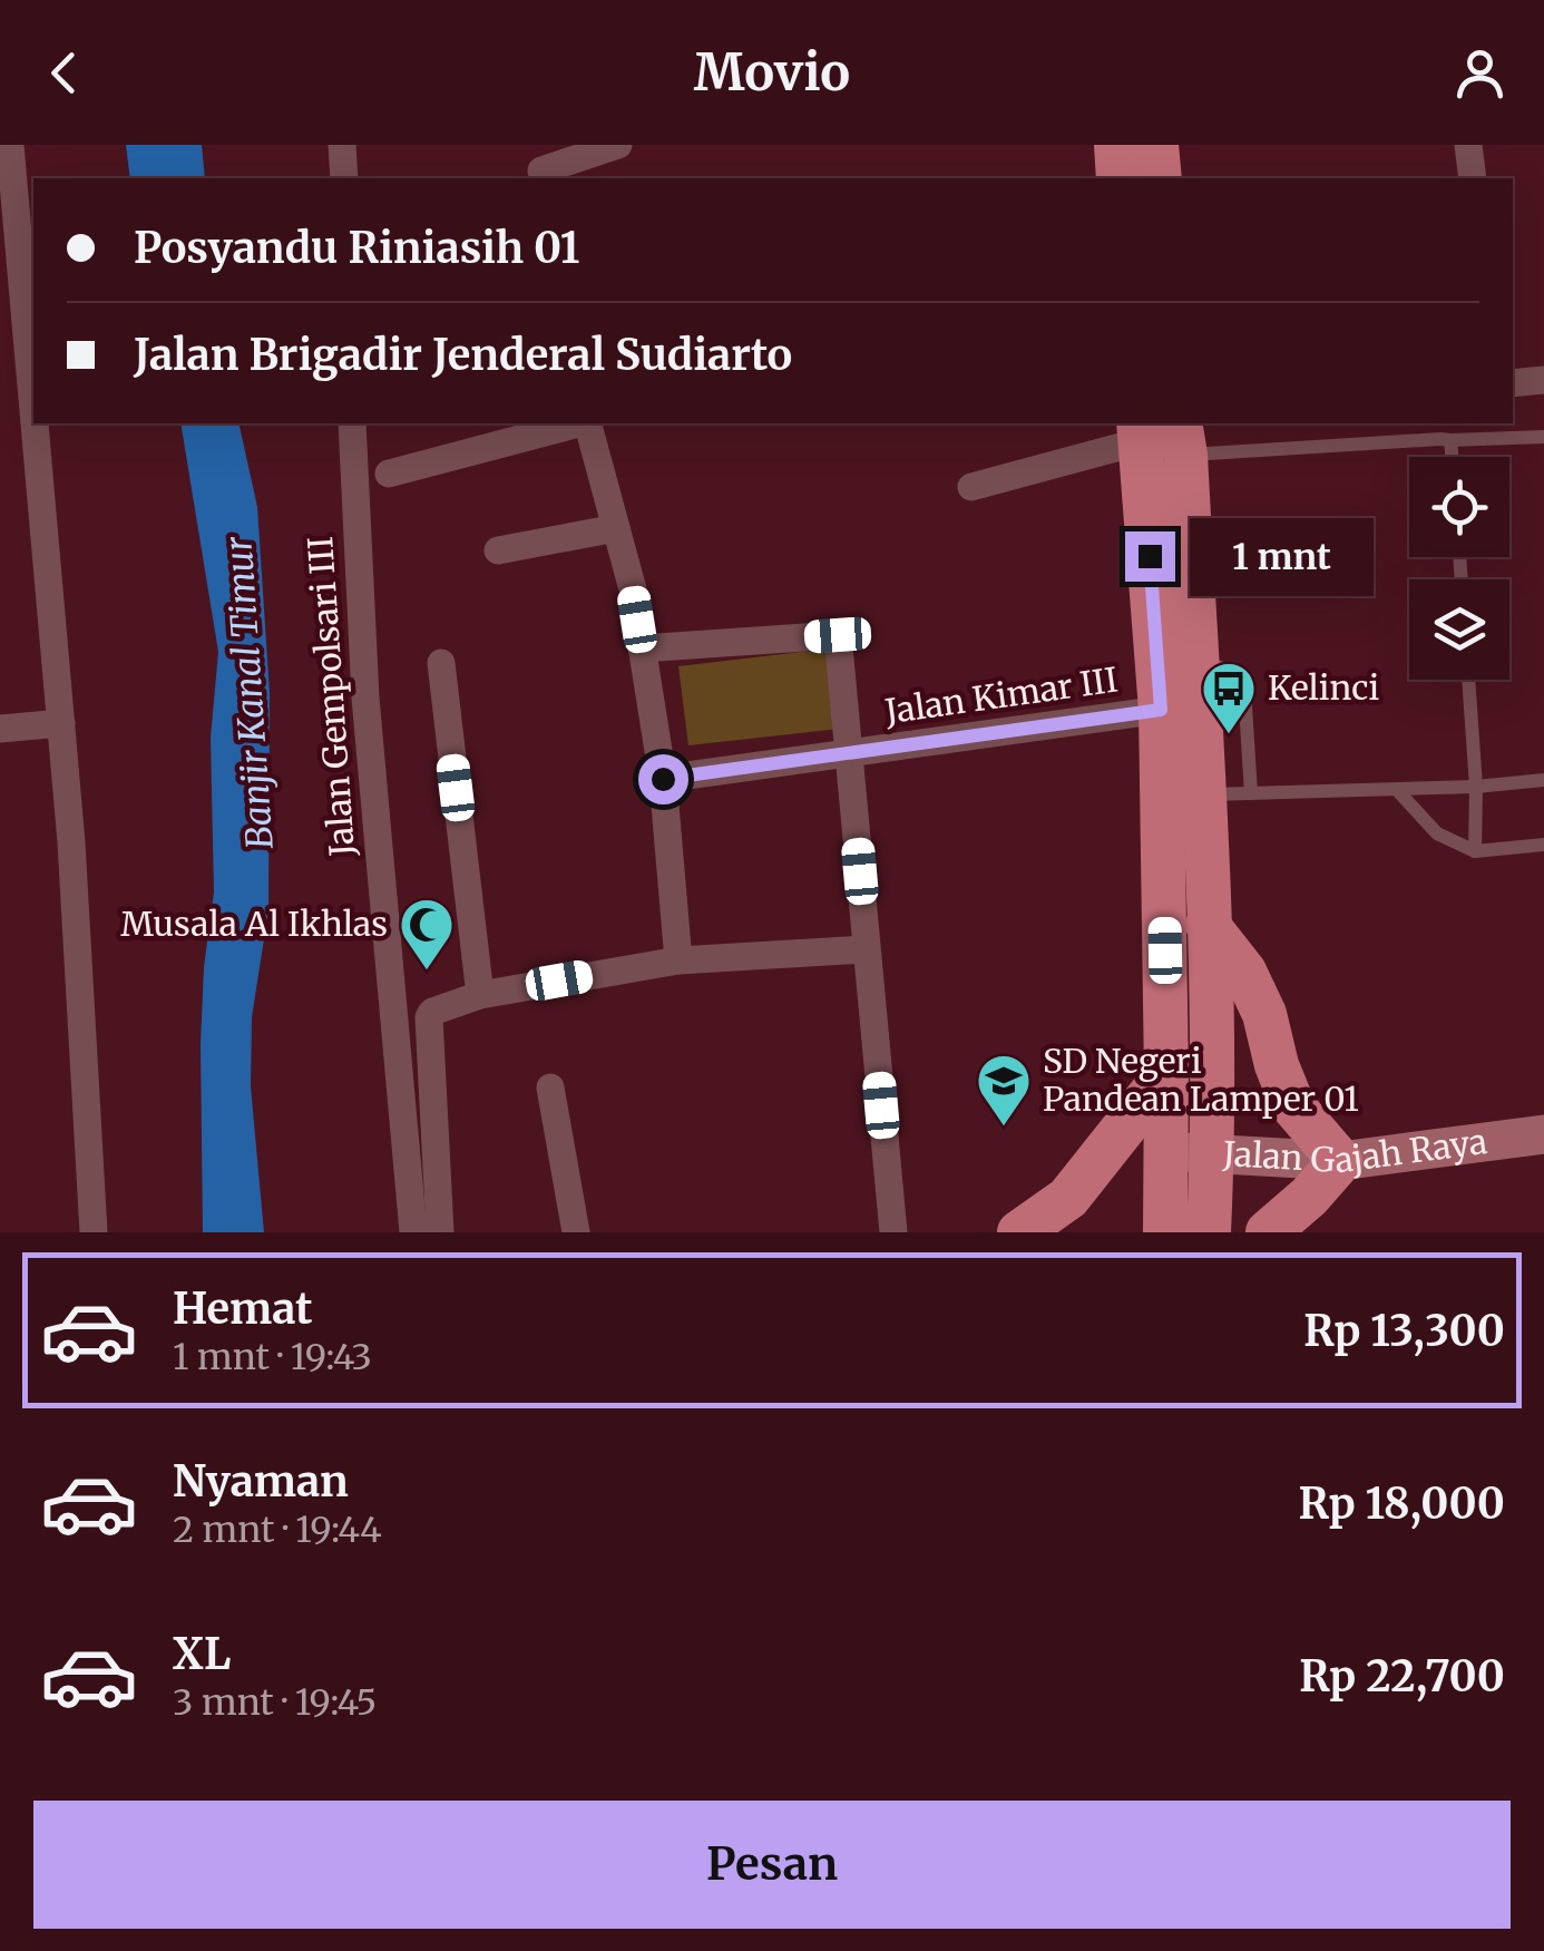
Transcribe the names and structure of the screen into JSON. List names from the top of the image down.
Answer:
{
  "streets": {
    "main road": ["Jalan Gajah Raya"],
    "street": ["Jalan Gempolsari III", "Jalan Kimar III"]
  },
  "water": ["Banjir Kanal Timur"],
  "places": {
    "bus stop": ["Kelinci"],
    "mosque": ["Musala Al Ikhlas"],
    "school or university": ["SD Negeri Pandean Lamper 01"]
  },
  "page": {
    "header": "Movio",
    "banner": ["Posyandu Riniasih 01", "Jalan Brigadir Jenderal Sudiarto"],
    "bubble": "1 mnt",
    "list": [
      {
        "name": "Hemat",
        "note": "1 mnt · 19:43",
        "value": "Rp 13,300"
      },
      {
        "name": "Nyaman",
        "note": "2 mnt · 19:44",
        "value": "Rp 18,000"
      },
      {
        "name": "XL",
        "note": "3 mnt · 19:45",
        "value": "Rp 22,700"
      }
    ],
    "buttons": "Pesan"
  }
}
